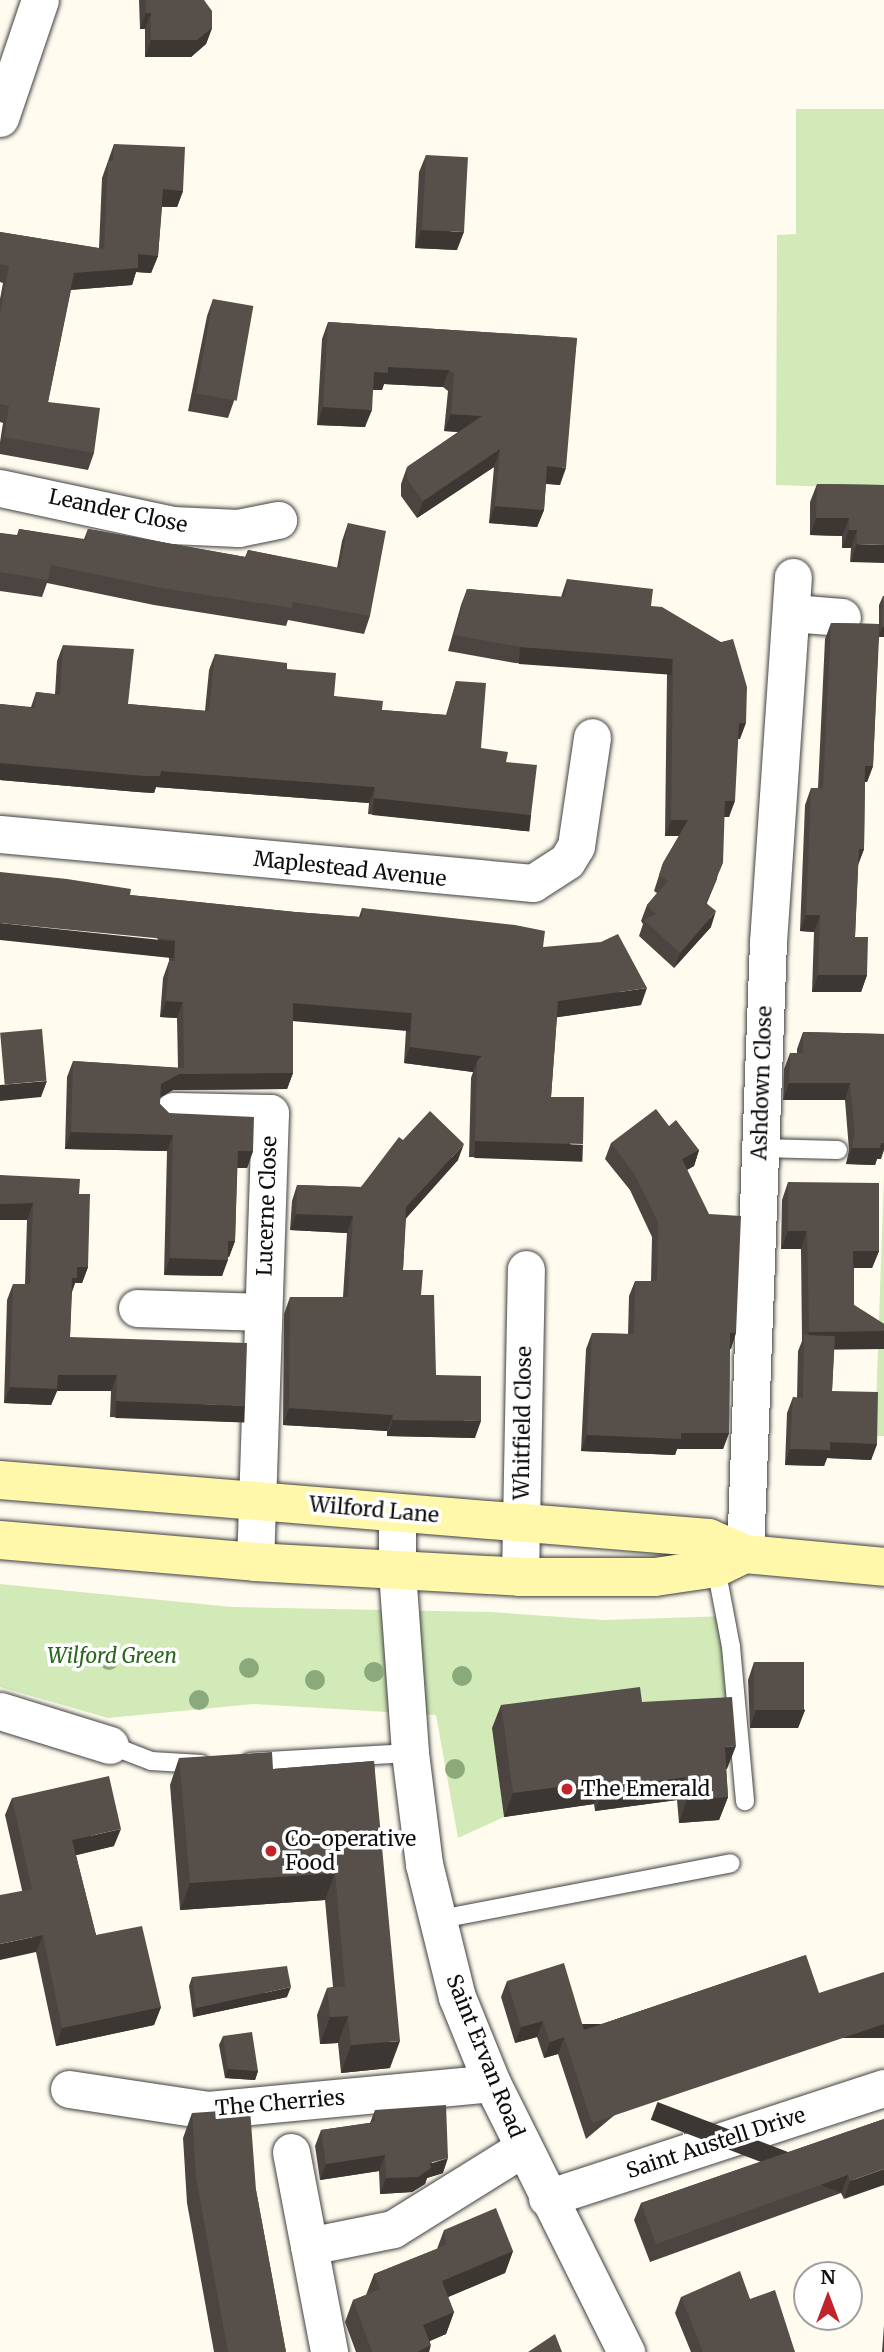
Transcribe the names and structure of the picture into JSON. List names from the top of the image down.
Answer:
{
  "streets": {
    "main road": ["Wilford Lane"],
    "street": [
      "Leander Close",
      "Maplestead Avenue",
      "Ashdown Close",
      "Lucerne Close",
      "Whitfield Close",
      "Saint Ervan Road",
      "The Cherries",
      "Saint Austell Drive"
    ]
  },
  "crossings": [
    ["Ashdown Close", "Wilford Lane"],
    ["Lucerne Close", "Wilford Lane"],
    ["Whitfield Close", "Wilford Lane"],
    ["Wilford Lane", "Saint Ervan Road"],
    ["Saint Ervan Road", "The Cherries"],
    ["Saint Ervan Road", "Saint Austell Drive"]
  ],
  "parks": ["Wilford Green"],
  "places": ["The Emerald", "Co-operative Food"],
  "north": "top"
}
